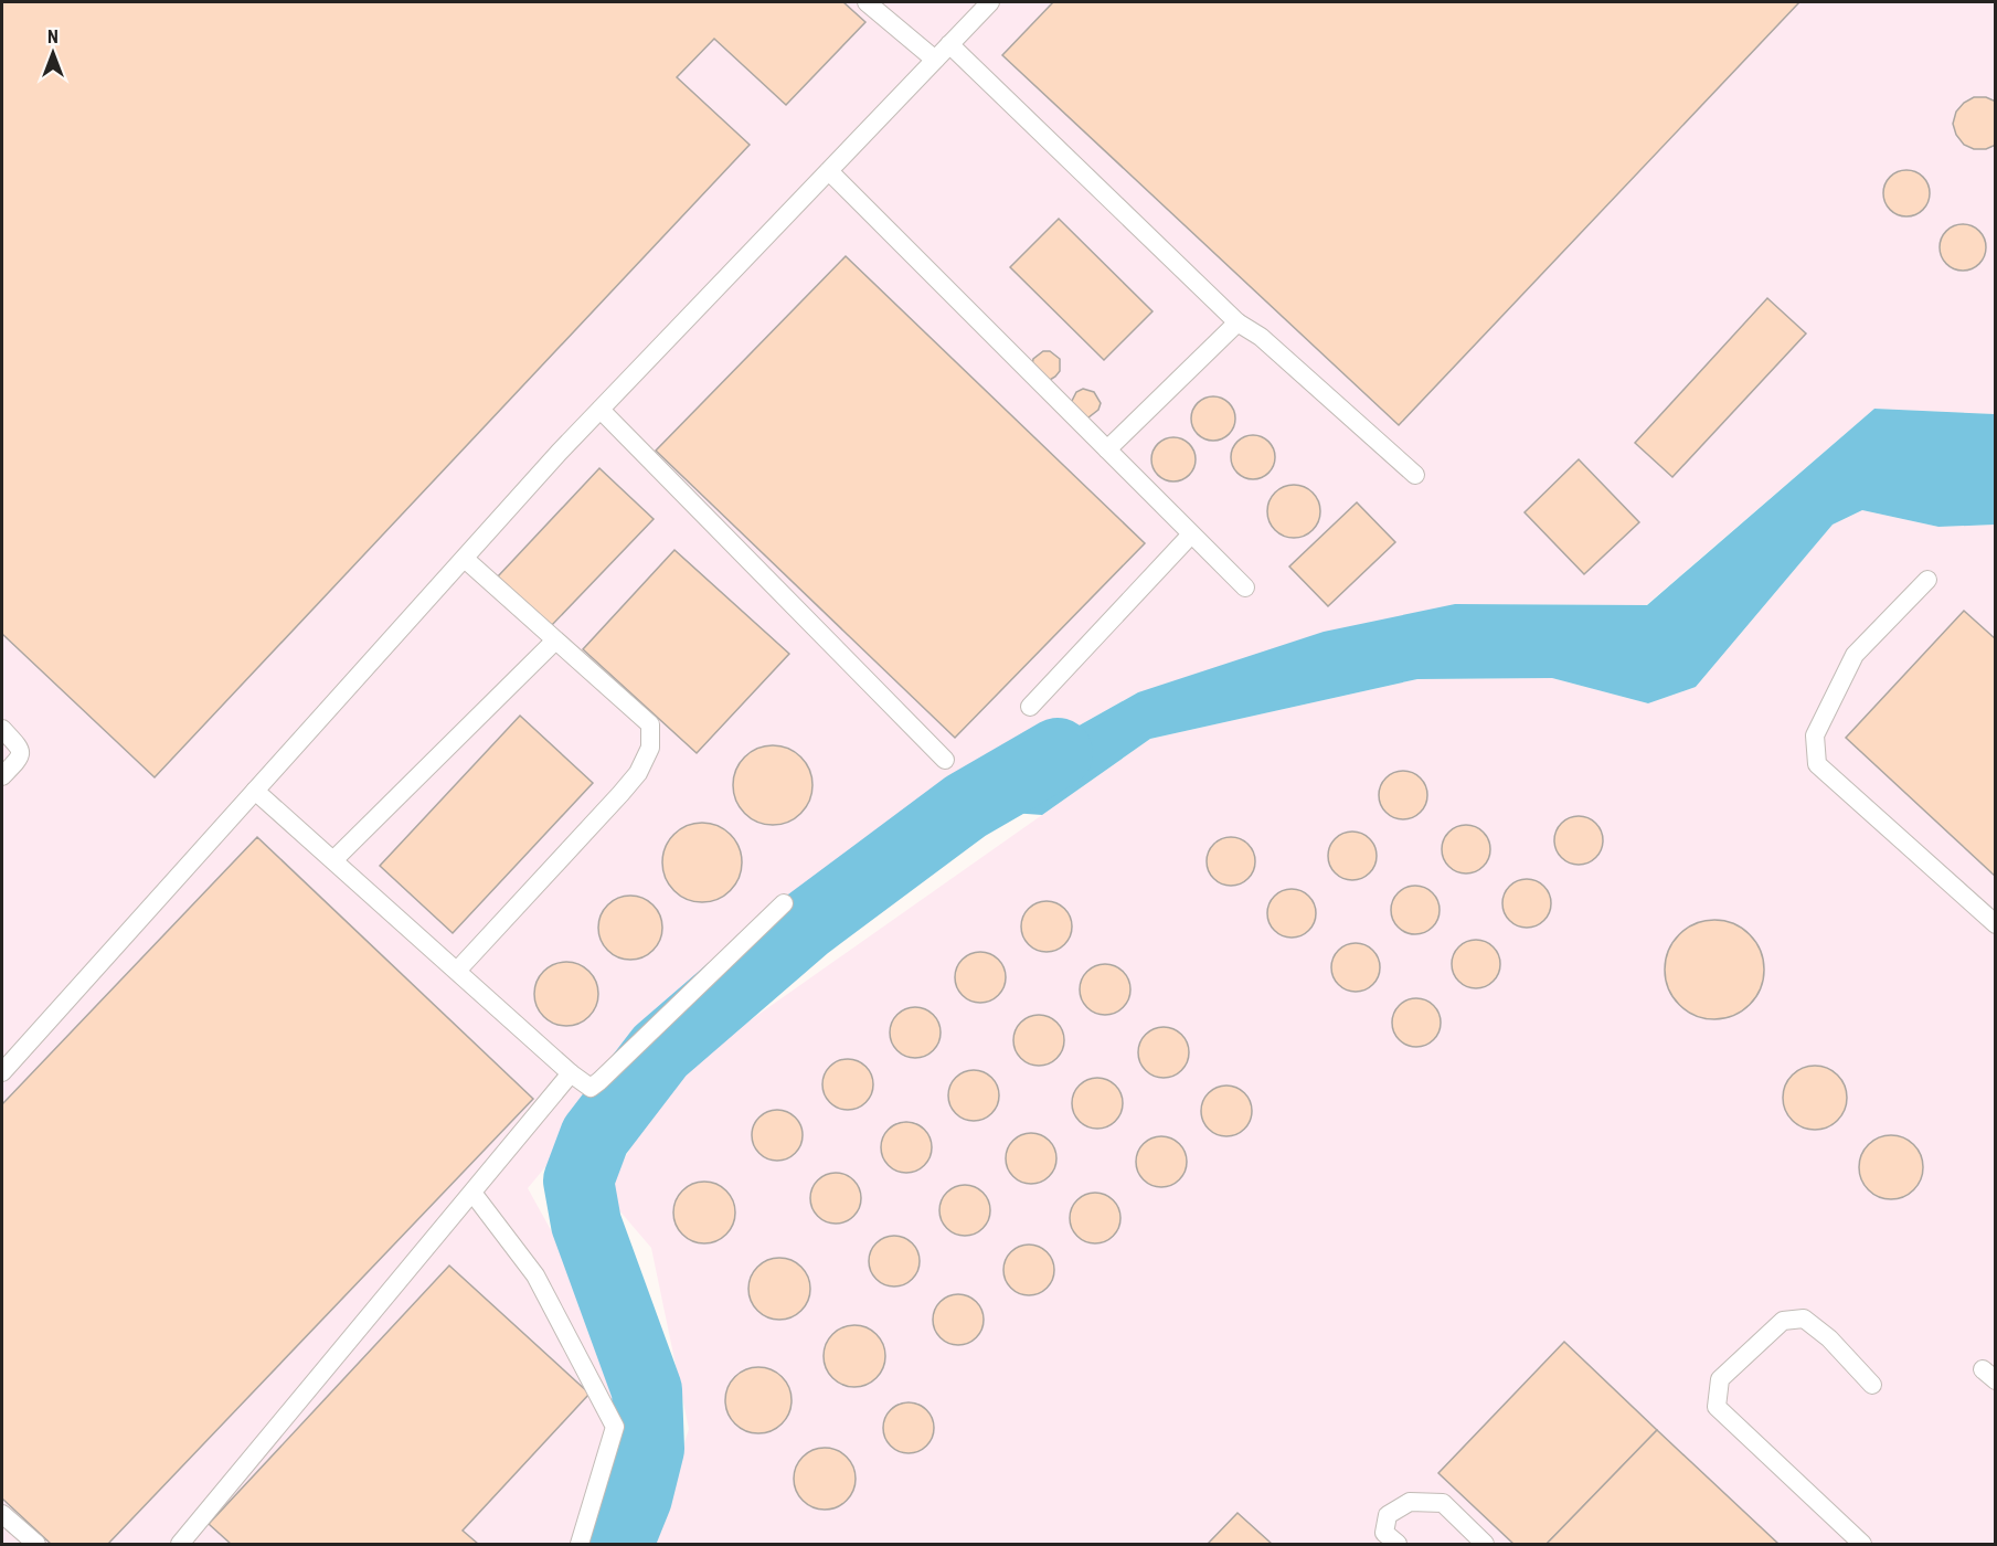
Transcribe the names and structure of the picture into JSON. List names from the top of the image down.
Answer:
{
  "north": "top"
}
